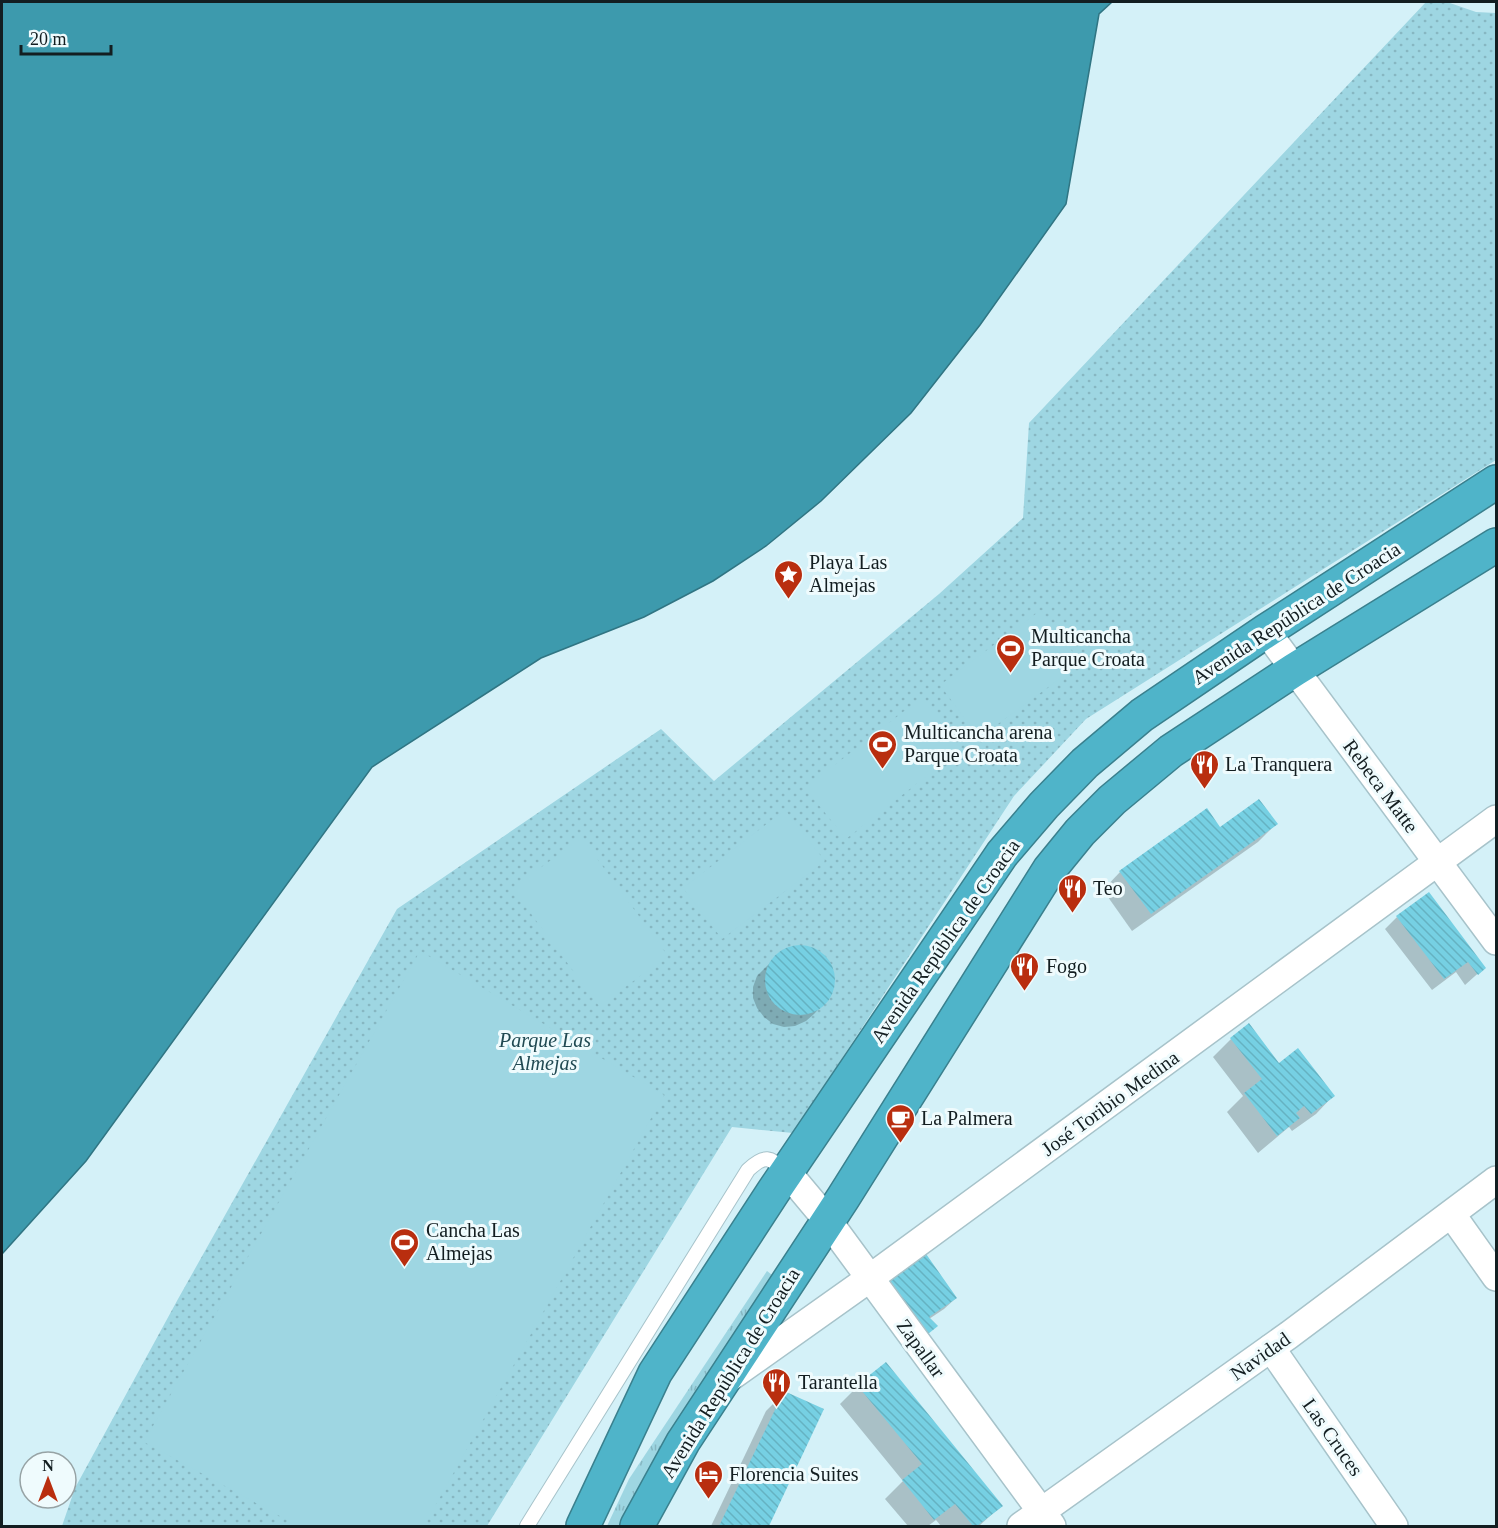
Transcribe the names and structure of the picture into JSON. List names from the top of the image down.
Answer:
{
  "streets": {
    "highway": ["Avenida República de Croacia"],
    "street": [
      "Rebeca Matte",
      "José Toribio Medina",
      "Zapallar",
      "Navidad",
      "Las Cruces"
    ]
  },
  "crossings": [
    ["Avenida República de Croacia", "Rebeca Matte"],
    ["Avenida República de Croacia", "José Toribio Medina"],
    ["Avenida República de Croacia", "Zapallar"],
    ["Rebeca Matte", "José Toribio Medina"],
    ["José Toribio Medina", "Zapallar"],
    ["Zapallar", "Navidad"],
    ["Navidad", "Las Cruces"]
  ],
  "parks": ["Parque Las Almejas"],
  "places": {
    "place": ["Playa Las Almejas"],
    "sports": ["Multicancha Parque Croata", "Multicancha arena Parque Croata", "Cancha Las Almejas"],
    "restaurant": [
      "La Tranquera",
      "Teo",
      "Fogo",
      "Tarantella"
    ],
    "cafe": ["La Palmera"],
    "hotel": ["Florencia Suites"]
  },
  "scale_bar": "20 m",
  "north": "top"
}
